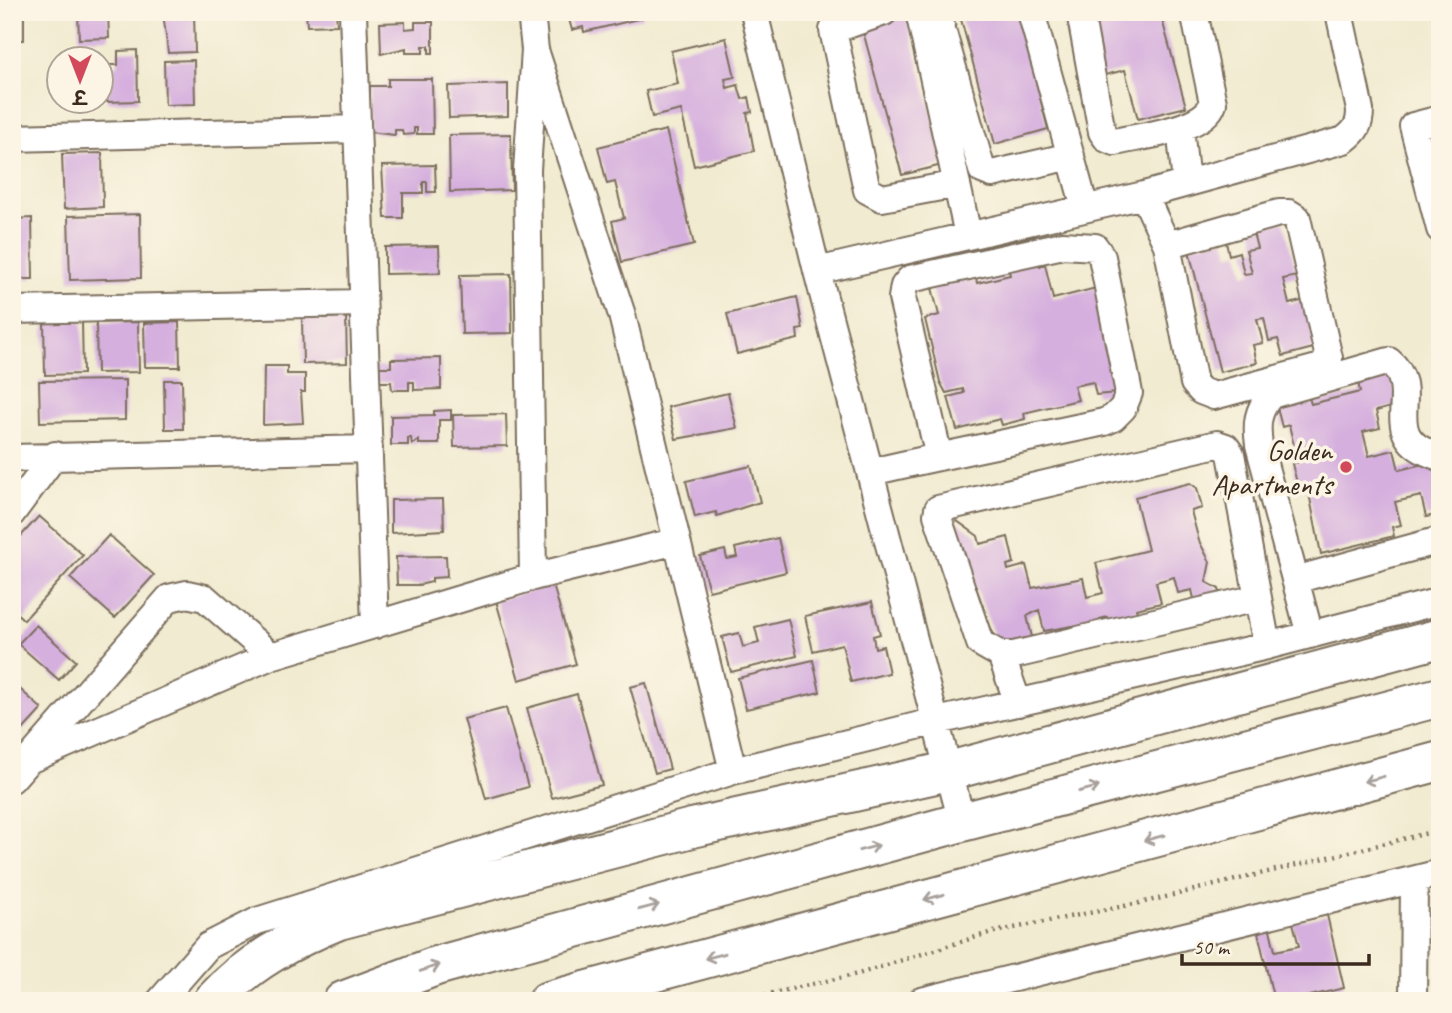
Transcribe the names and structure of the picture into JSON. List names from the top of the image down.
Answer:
{
  "places": ["Golden Apartments"],
  "scale_bar": "50 m",
  "north": "bottom"
}
